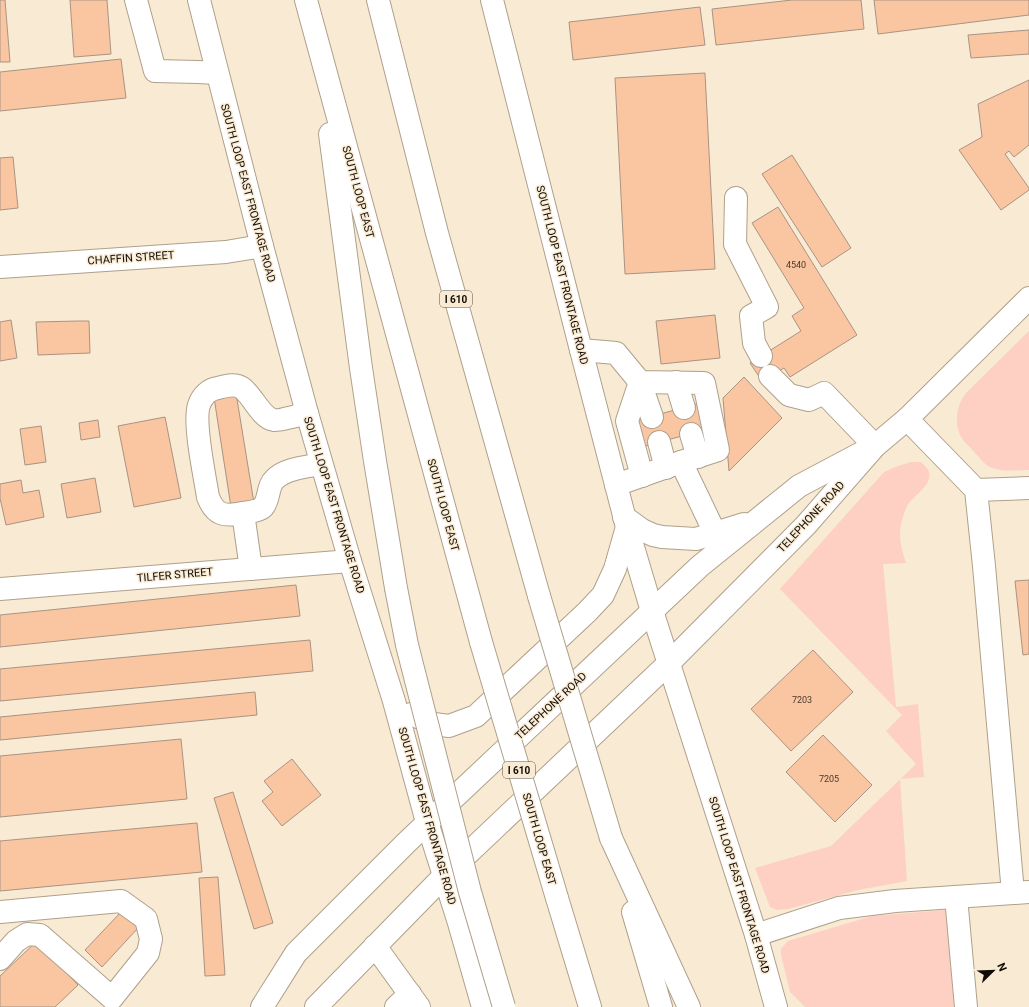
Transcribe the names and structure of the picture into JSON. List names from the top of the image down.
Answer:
{
  "streets": {
    "main road": [
      "SOUTH LOOP EAST",
      "SOUTH LOOP EAST FRONTAGE ROAD",
      "CHAFFIN STREET",
      "I 610",
      "TELEPHONE ROAD",
      "TILFER STREET"
    ]
  },
  "crossings": [
    ["SOUTH LOOP EAST FRONTAGE ROAD", "CHAFFIN STREET"],
    ["SOUTH LOOP EAST FRONTAGE ROAD", "TELEPHONE ROAD"],
    ["SOUTH LOOP EAST FRONTAGE ROAD", "TILFER STREET"]
  ],
  "house_numbers": ["4540", "7203", "7205"],
  "north": "top right"
}
